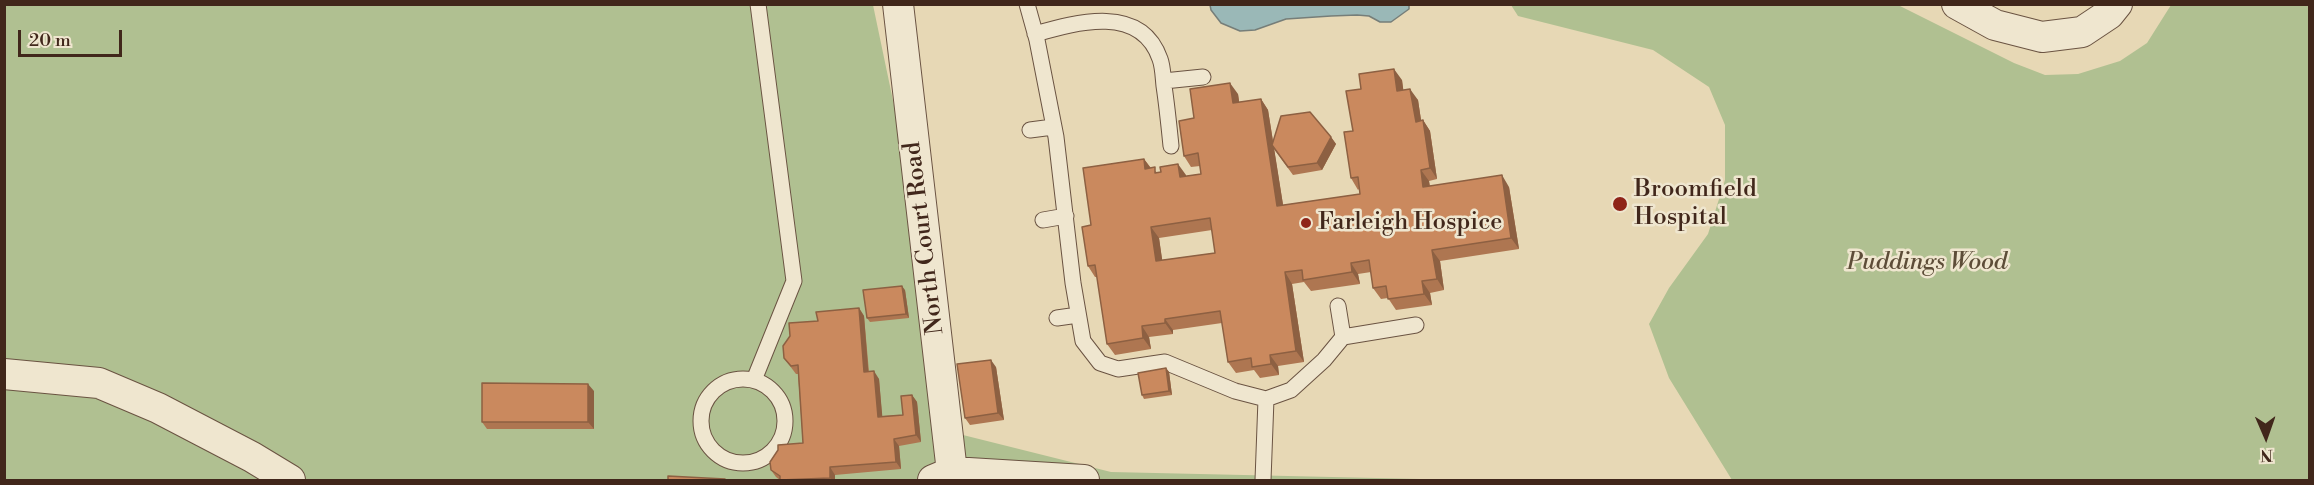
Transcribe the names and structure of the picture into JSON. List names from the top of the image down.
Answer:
{
  "streets": {
    "street": ["North Court Road"]
  },
  "parks": ["Puddings Wood"],
  "places": ["Broomfield Hospital", "Farleigh Hospice"],
  "scale_bar": "20 m",
  "north": "bottom"
}
